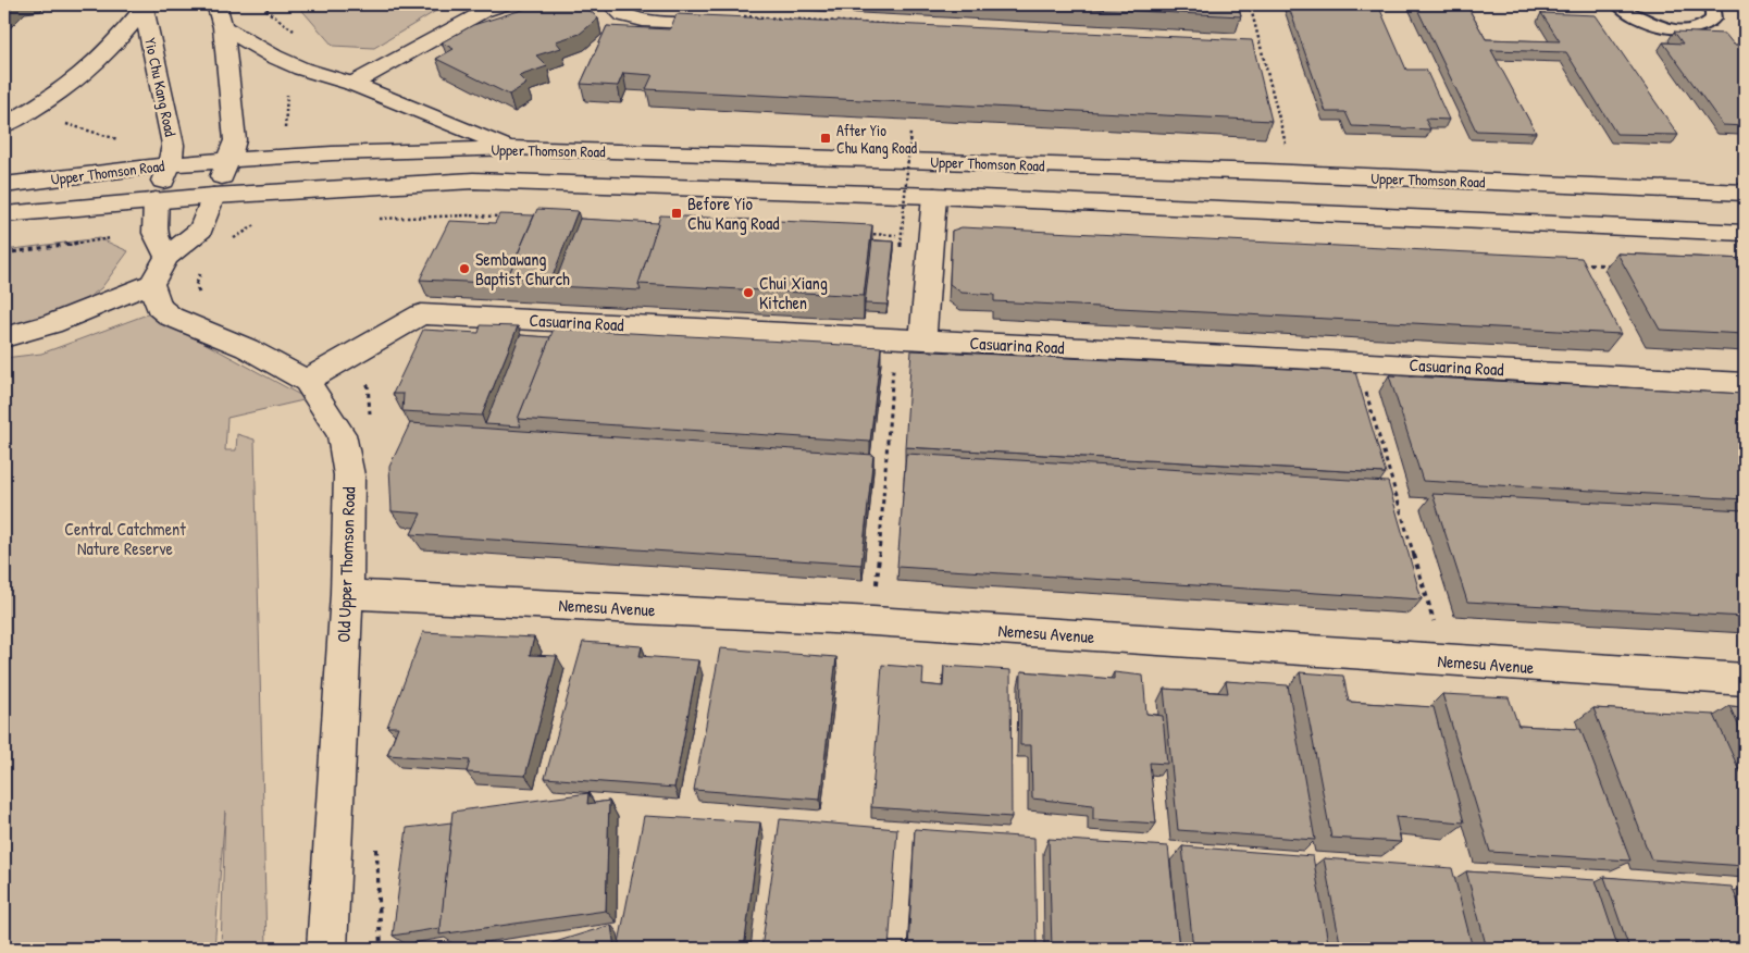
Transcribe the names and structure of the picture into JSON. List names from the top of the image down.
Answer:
{
  "streets": {
    "main road": [
      "Yio Chu Kang Road",
      "Upper Thomson Road",
      "Casuarina Road",
      "Old Upper Thomson Road",
      "Nemesu Avenue"
    ]
  },
  "crossings": [
    ["Yio Chu Kang Road", "Upper Thomson Road"],
    ["Casuarina Road", "Old Upper Thomson Road"],
    ["Old Upper Thomson Road", "Nemesu Avenue"]
  ],
  "parks": ["Central Catchment Nature Reserve"],
  "places": {
    "transit": ["After Yio Chu Kang Road", "Before Yio Chu Kang Road"],
    "other": ["Sembawang Baptist Church", "Chui Xiang Kitchen"]
  }
}
